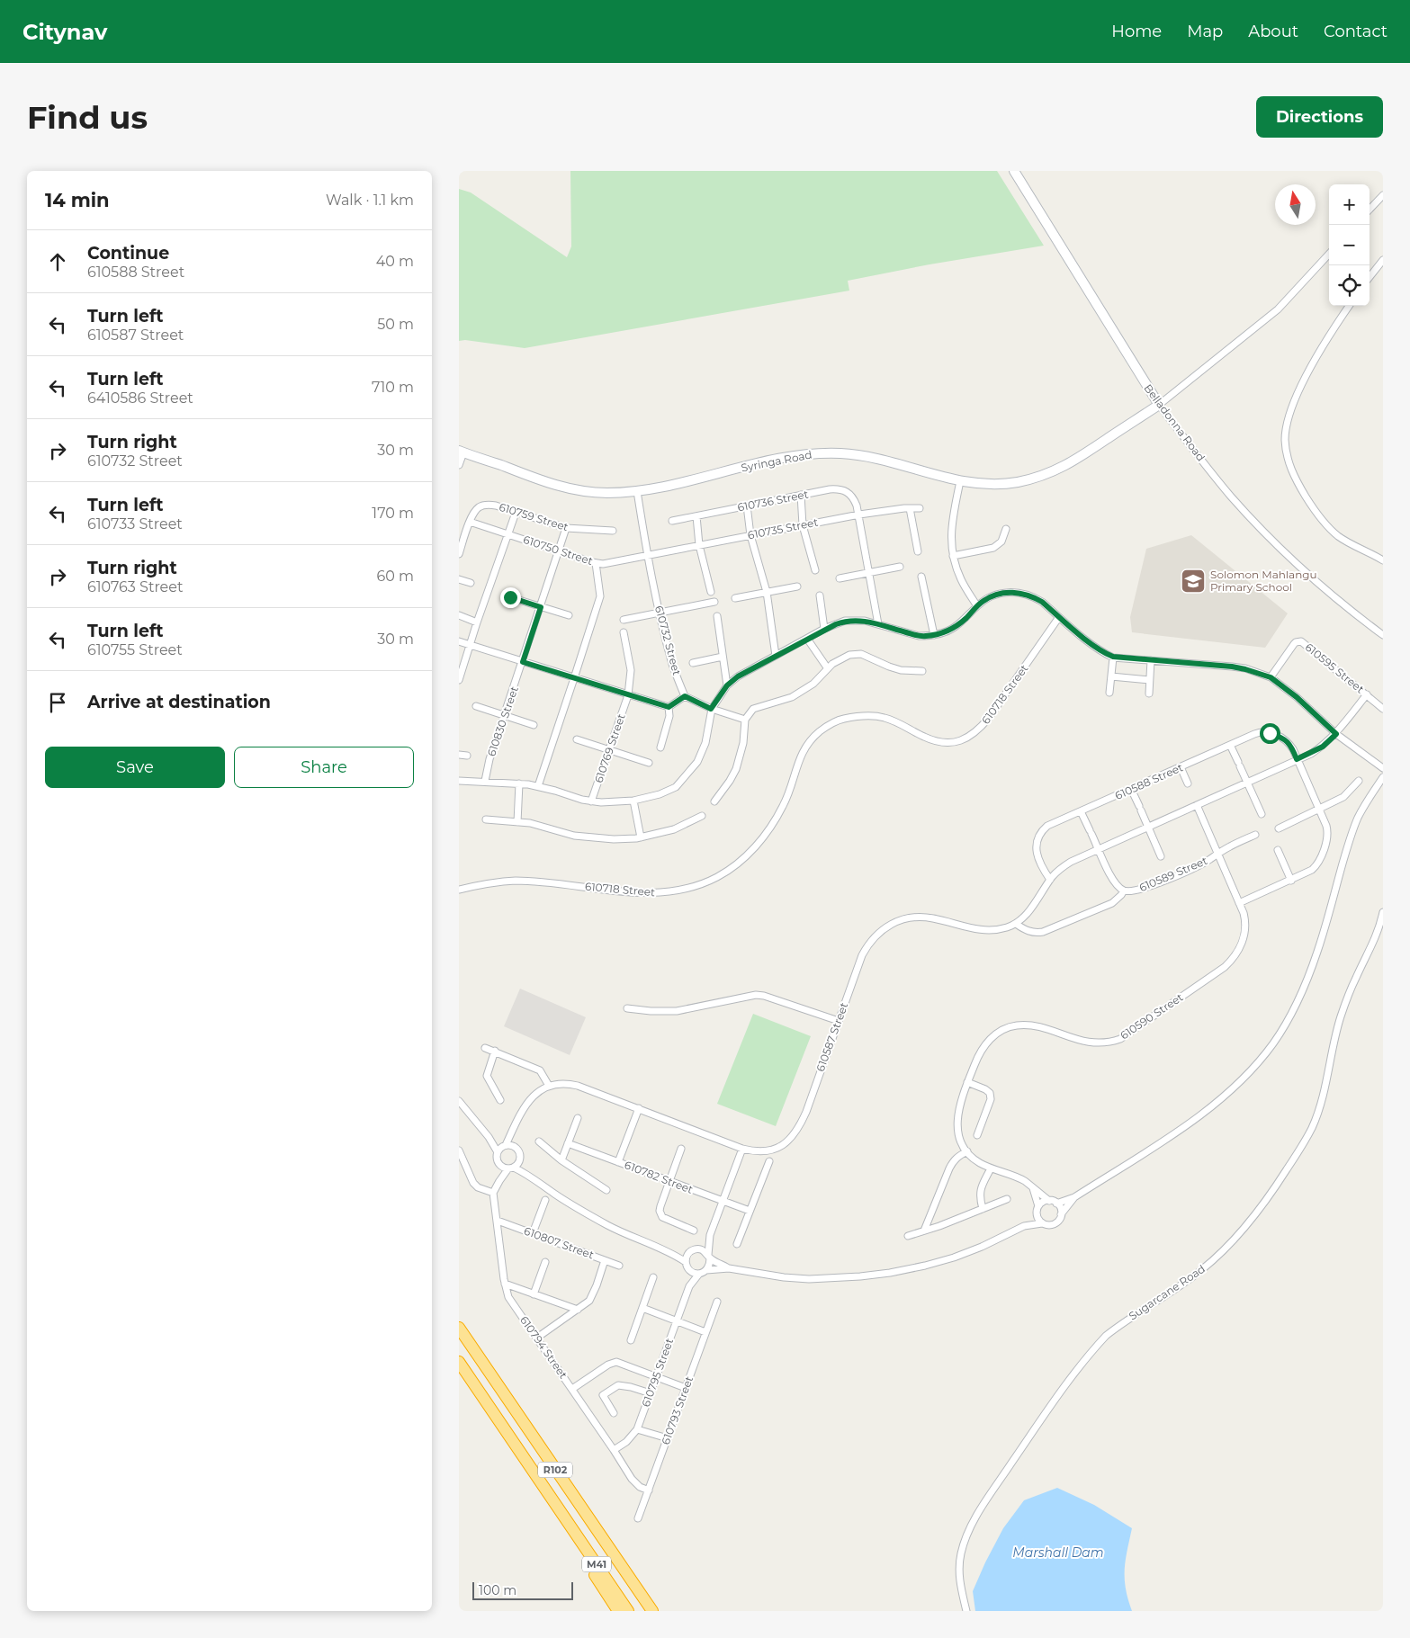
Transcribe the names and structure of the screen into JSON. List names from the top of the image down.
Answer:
{
  "streets": {
    "highway": ["R102", "M41"],
    "street": [
      "Belladonna Road",
      "Syringa Road",
      "610736 Street",
      "610759 Street",
      "610735 Street",
      "610750 Street",
      "610732 Street",
      "610595 Street",
      "610718 Street",
      "610830 Street",
      "610769 Street",
      "610588 Street",
      "610589 Street",
      "610590 Street",
      "610587 Street",
      "610782 Street",
      "610807 Street",
      "Sugarcane Road",
      "610794 Street",
      "610795 Street",
      "610793 Street"
    ]
  },
  "crossings": [
    ["Belladonna Road", "Syringa Road"],
    ["Syringa Road", "610732 Street"],
    ["610736 Street", "610735 Street"],
    ["610759 Street", "610750 Street"],
    ["610759 Street", "610830 Street"],
    ["610735 Street", "610750 Street"],
    ["610735 Street", "610732 Street"],
    ["610750 Street", "610732 Street"],
    ["610750 Street", "610830 Street"],
    ["610588 Street", "610589 Street"],
    ["610588 Street", "610590 Street"],
    ["610589 Street", "610590 Street"],
    ["610807 Street", "610794 Street"],
    ["610794 Street", "610795 Street"],
    ["610794 Street", "610793 Street"],
    ["R102", "M41"]
  ],
  "water": ["Marshall Dam"],
  "places": {
    "school or university": ["Solomon Mahlangu Primary School"]
  },
  "scale_bar": "100 m",
  "north": "top",
  "page": {
    "header": "Citynav",
    "nav": [
      "Home",
      "Map",
      "About",
      "Contact"
    ],
    "buttons": [
      "Directions",
      ["Save", "Share"]
    ],
    "title": "Find us",
    "heading": ["14 min", "Walk · 1.1 km"],
    "map_buttons": ["+", "−"],
    "list": [
      ["Continue", "610588 Street", "40 m"],
      ["Turn left", "610587 Street", "50 m"],
      ["Turn left", "6410586 Street", "710 m"],
      ["Turn right", "610732 Street", "30 m"],
      ["Turn left", "610733 Street", "170 m"],
      ["Turn right", "610763 Street", "60 m"],
      ["Turn left", "610755 Street", "30 m"],
      "Arrive at destination"
    ],
    "scale": "100 m"
  }
}
